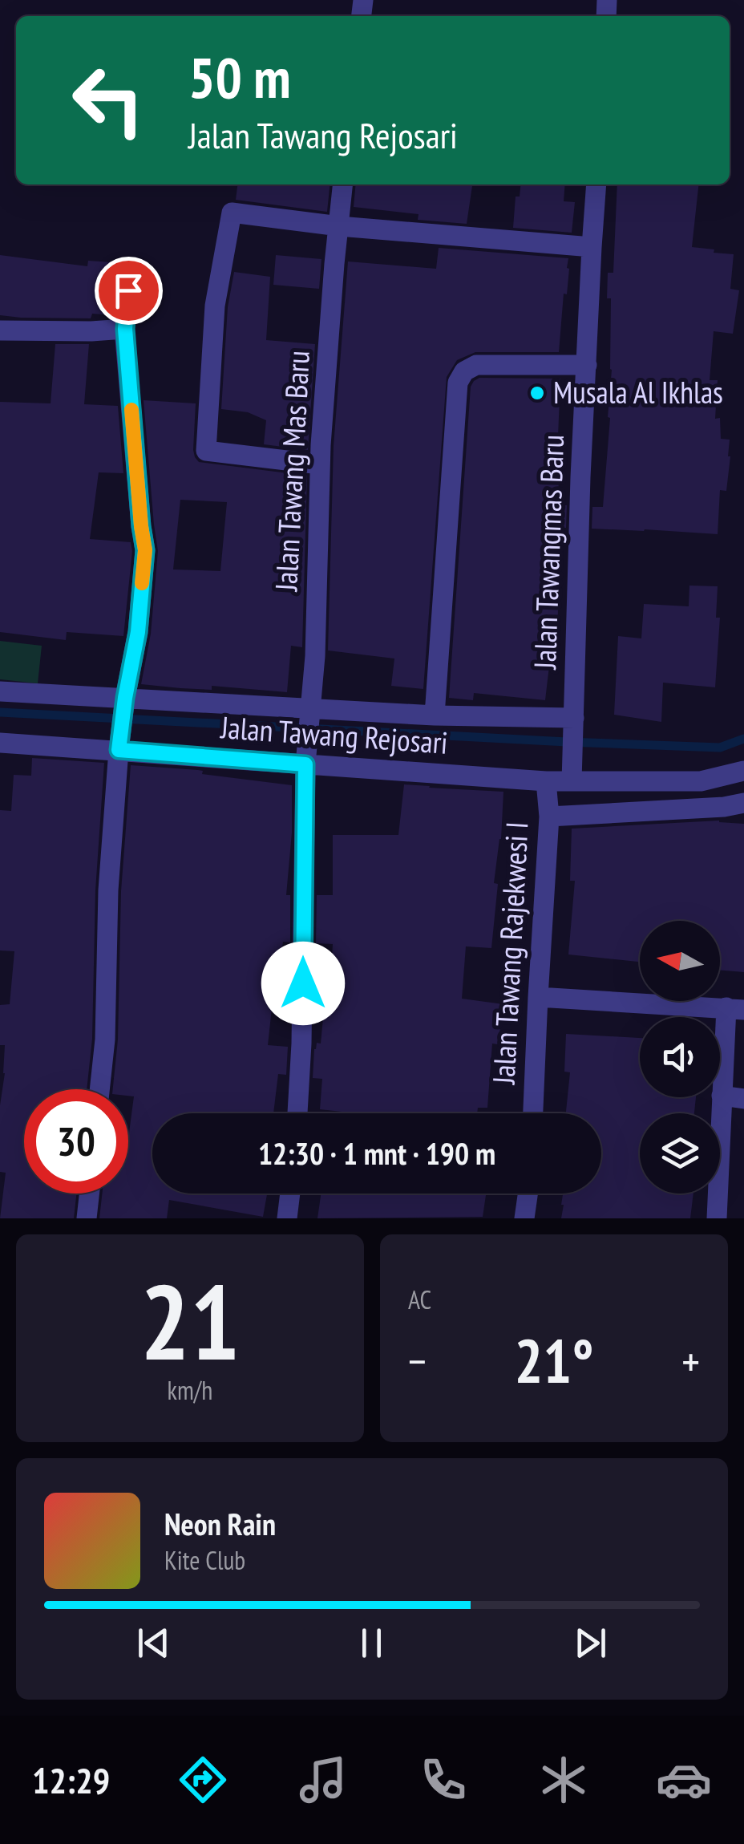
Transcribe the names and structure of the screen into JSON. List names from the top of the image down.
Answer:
{
  "streets": {
    "street": [
      "Jalan Tawang Mas Baru",
      "Jalan Tawangmas Baru",
      "Jalan Tawang Rejosari",
      "Jalan Tawang Rajekwesi I"
    ]
  },
  "crossings": [
    ["Jalan Tawang Mas Baru", "Jalan Tawang Rejosari"],
    ["Jalan Tawangmas Baru", "Jalan Tawang Rejosari"],
    ["Jalan Tawang Rejosari", "Jalan Tawang Rajekwesi I"]
  ],
  "places": ["Musala Al Ikhlas"],
  "north": "left",
  "page": {
    "turn": ["50 m", "Jalan Tawang Rejosari"],
    "limit": "30",
    "trip": "12:30 · 1 mnt · 190 m",
    "tile": [
      ["21", "km/h"],
      "AC"
    ],
    "heat": ["−", "21°", "+"],
    "song": ["Neon Rain", "Kite Club"],
    "tabs": "12:29"
  }
}
